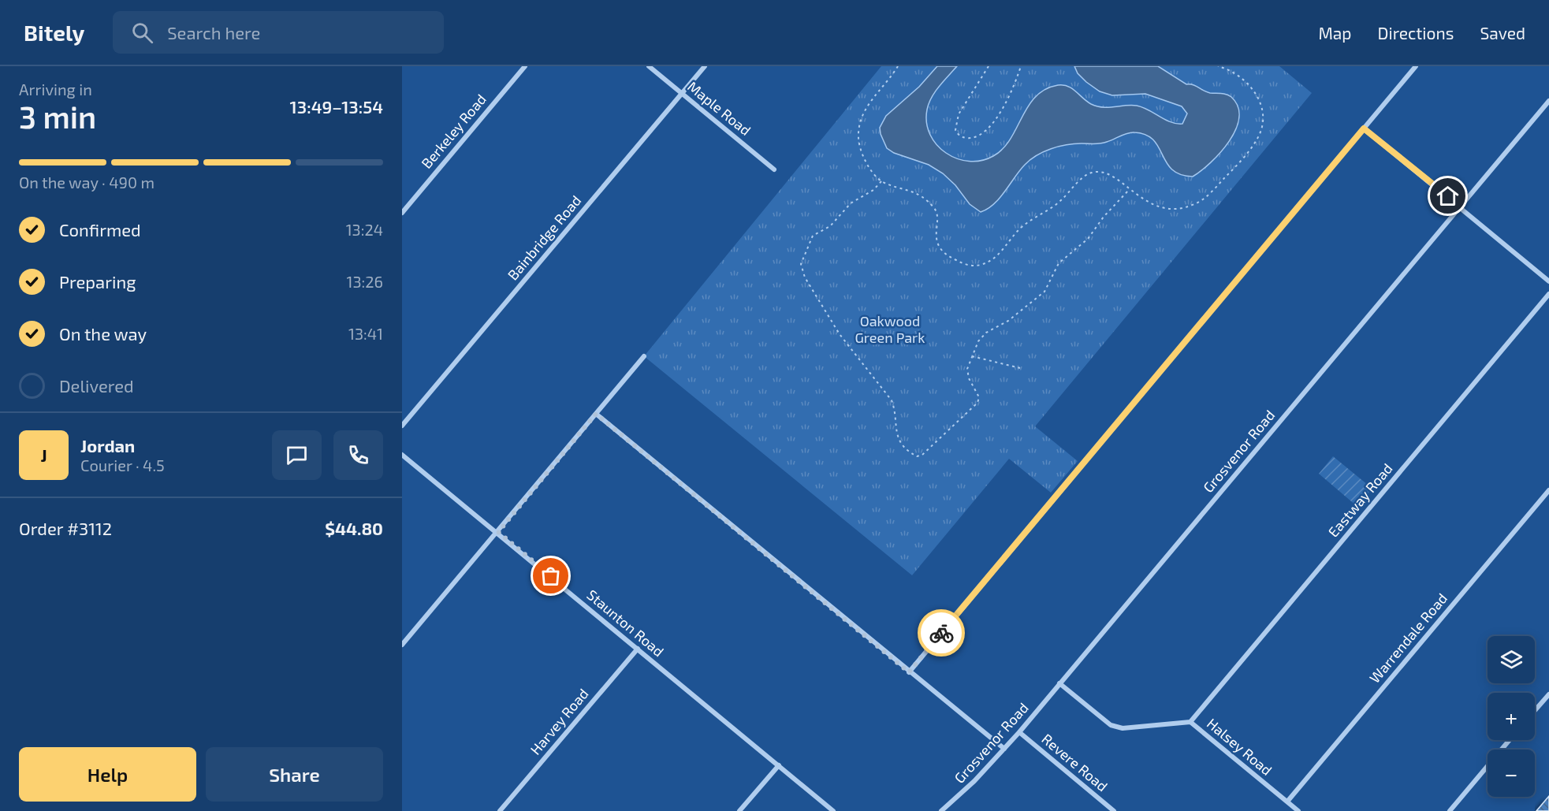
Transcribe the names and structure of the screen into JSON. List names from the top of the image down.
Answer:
{
  "streets": {
    "street": [
      "Maple Road",
      "Berkeley Road",
      "Bainbridge Road",
      "Grosvenor Road",
      "Eastway Road",
      "Staunton Road",
      "Warrendale Road",
      "Harvey Road",
      "Halsey Road",
      "Revere Road"
    ]
  },
  "crossings": [
    ["Maple Road", "Bainbridge Road"],
    ["Grosvenor Road", "Halsey Road"],
    ["Grosvenor Road", "Revere Road"],
    ["Eastway Road", "Halsey Road"],
    ["Staunton Road", "Harvey Road"],
    ["Warrendale Road", "Halsey Road"]
  ],
  "parks": ["Oakwood Green Park"],
  "page": {
    "header": "Bitely",
    "search": "Search here",
    "nav": ["Map", "Directions", "Saved"],
    "heading": ["3 min", "Arriving in", "13:49–13:54"],
    "panel": [
      "Jordan",
      "Courier · 4.5",
      "Order #3112",
      "$44.80"
    ],
    "bar": "On the way · 490 m",
    "list": [
      ["Confirmed", "13:24"],
      ["Preparing", "13:26"],
      ["On the way", "13:41"],
      "Delivered"
    ],
    "round": "J",
    "map_buttons": ["+", "−"],
    "buttons": ["Help", "Share"]
  }
}
